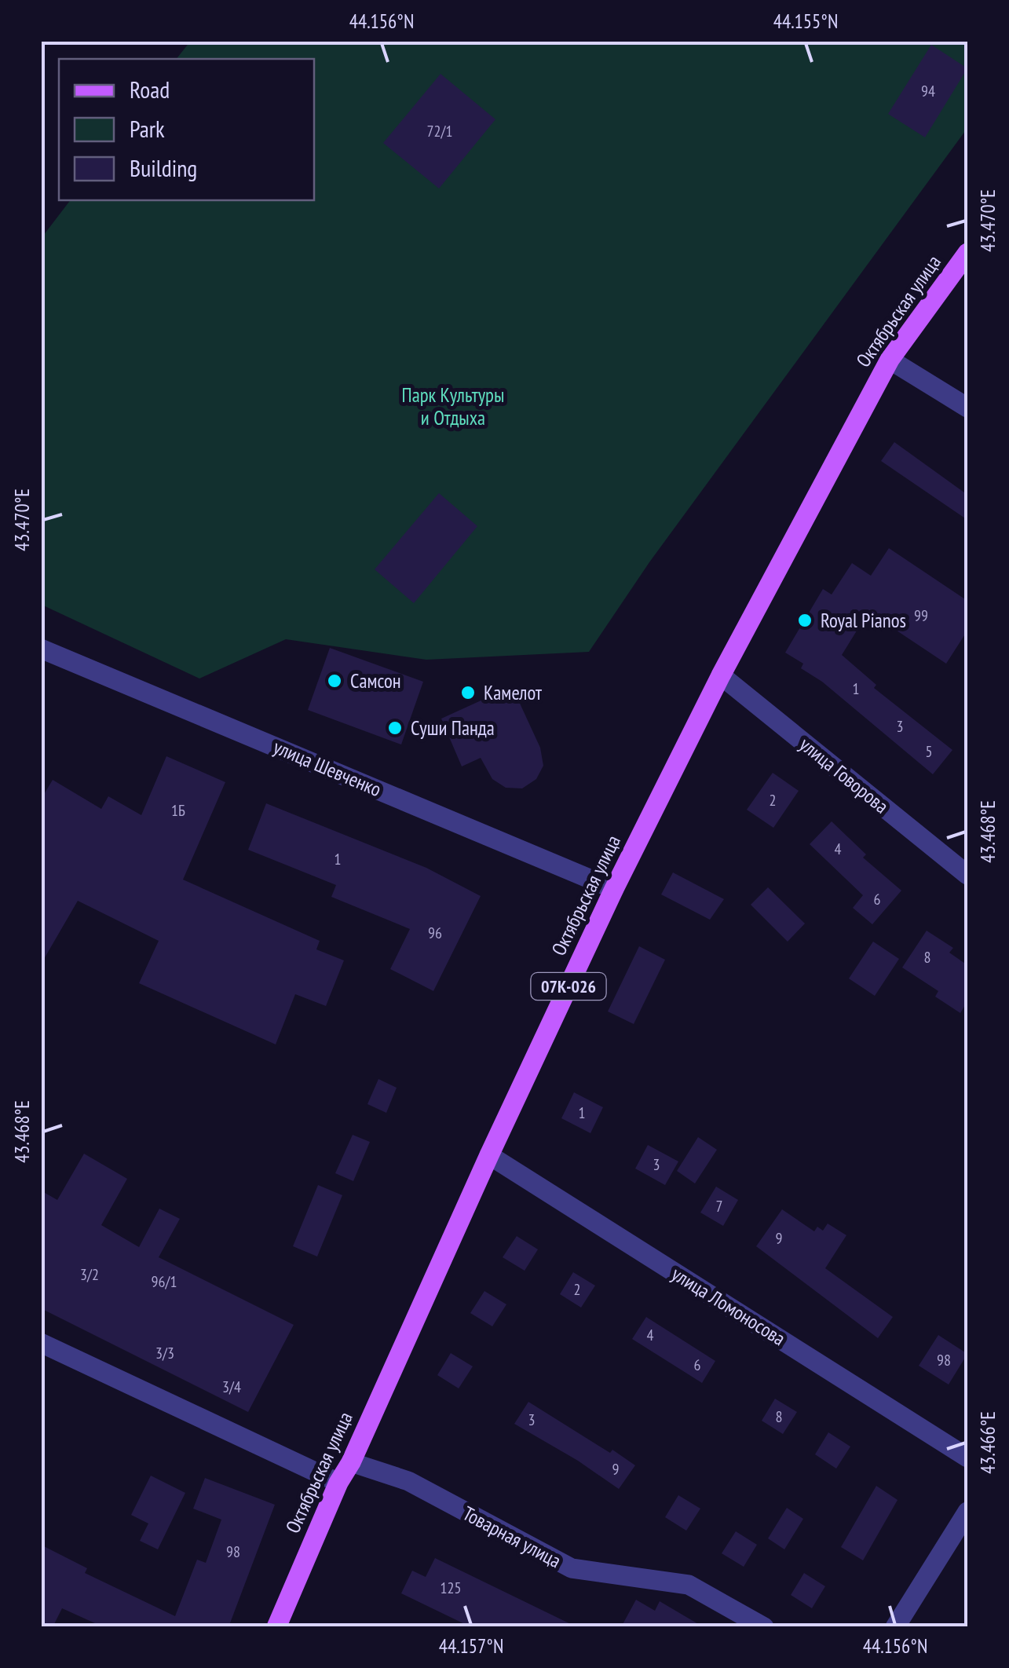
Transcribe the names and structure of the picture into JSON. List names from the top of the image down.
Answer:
{
  "streets": {
    "main road": ["Октябрьская улица", "07К-026"],
    "street": [
      "улица Шевченко",
      "улица Говорова",
      "улица Ломоносова",
      "Товарная улица"
    ]
  },
  "crossings": [
    ["Октябрьская улица", "улица Шевченко"],
    ["Октябрьская улица", "улица Говорова"],
    ["Октябрьская улица", "улица Ломоносова"],
    ["Октябрьская улица", "Товарная улица"]
  ],
  "parks": ["Парк Культуры и Отдыха"],
  "places": [
    "Royal Pianos",
    "Самсон",
    "Камелот",
    "Суши Панда"
  ],
  "house_numbers": [
    "94",
    "72/1",
    "99",
    "1",
    "3",
    "5",
    "2",
    "1Б",
    "4",
    "1",
    "6",
    "96",
    "8",
    "1",
    "3",
    "7",
    "9",
    "3/2",
    "96/1",
    "2",
    "4",
    "3/3",
    "98",
    "6",
    "3/4",
    "8",
    "3",
    "9",
    "98",
    "125"
  ],
  "legend": ["Road", "Park", "Building"],
  "coordinates": [
    "44.156°N",
    "44.155°N",
    "43.470°E",
    "43.468°E",
    "43.466°E",
    "44.157°N"
  ]
}
